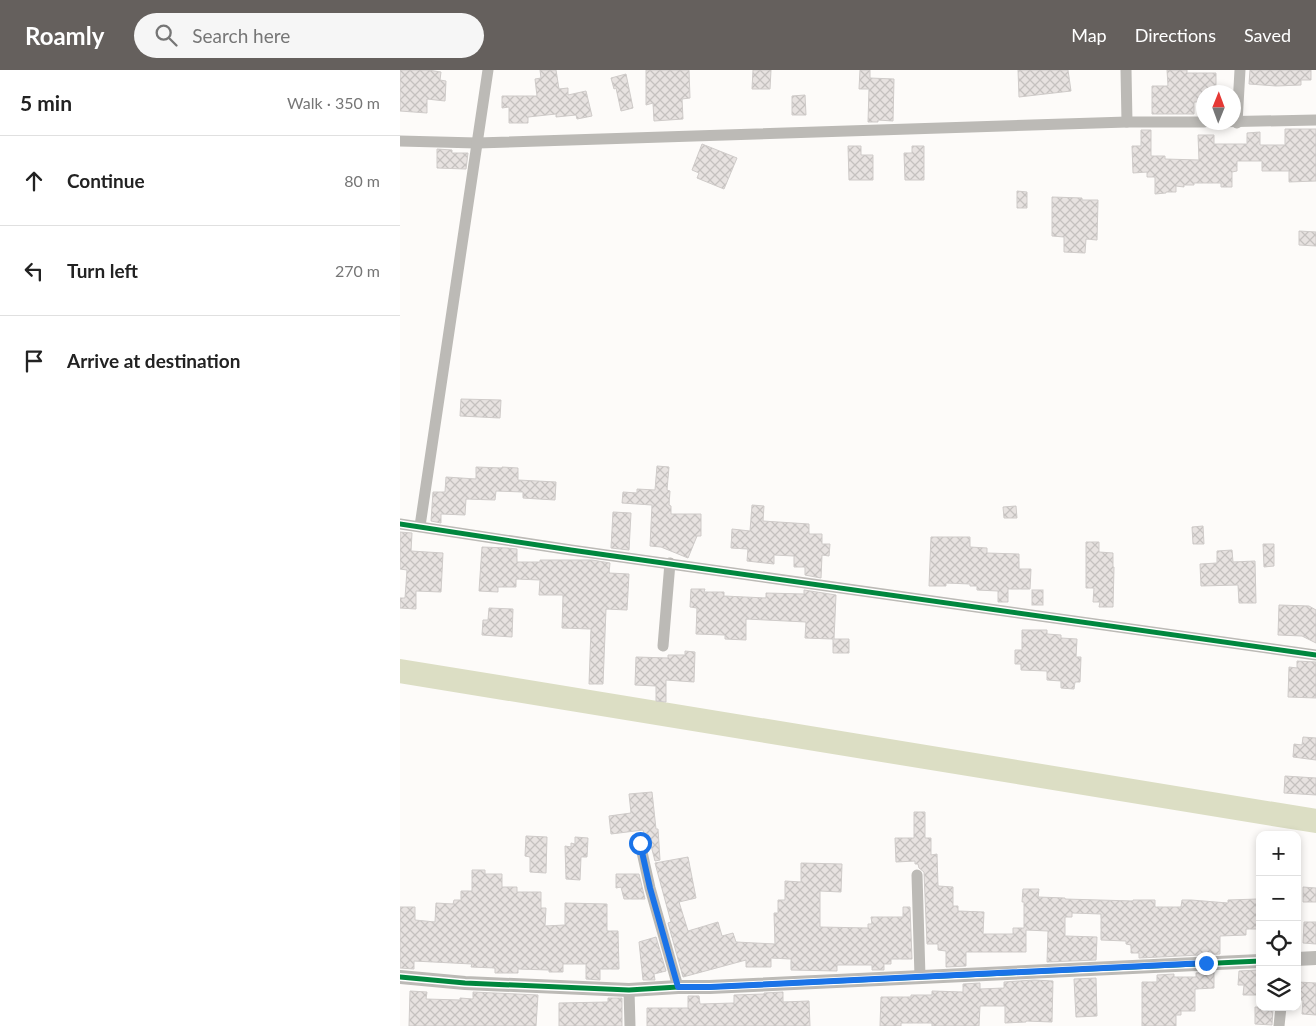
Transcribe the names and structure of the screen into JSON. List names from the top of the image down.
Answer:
{
  "north": "top",
  "page": {
    "header": "Roamly",
    "search": "Search here",
    "nav": ["Map", "Directions", "Saved"],
    "heading": ["5 min", "Walk · 350 m"],
    "list": [
      ["Continue", "80 m"],
      ["Turn left", "270 m"],
      "Arrive at destination"
    ],
    "map_buttons": ["+", "−"]
  }
}
